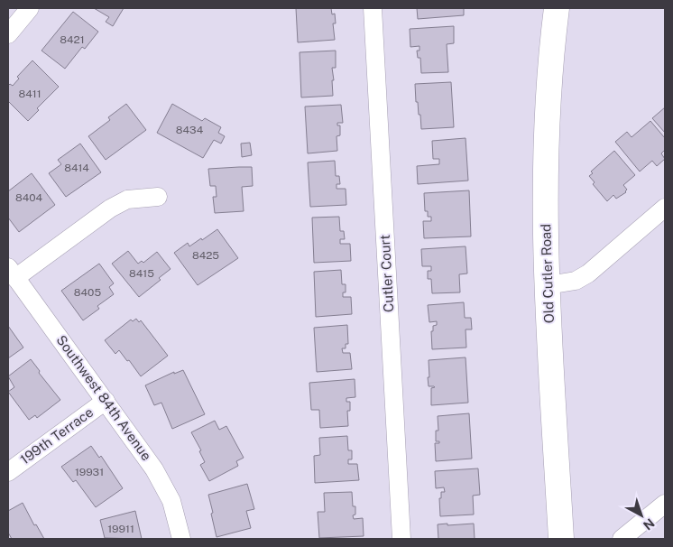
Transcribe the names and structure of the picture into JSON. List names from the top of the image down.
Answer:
{
  "streets": {
    "main road": ["Old Cutler Road"],
    "street": ["Cutler Court", "Southwest 84th Avenue", "199th Terrace"]
  },
  "crossings": [
    ["Southwest 84th Avenue", "199th Terrace"]
  ],
  "house_numbers": [
    "8421",
    "8411",
    "8434",
    "8414",
    "8404",
    "8425",
    "8415",
    "8405",
    "19931",
    "19911"
  ],
  "north": "bottom right"
}
